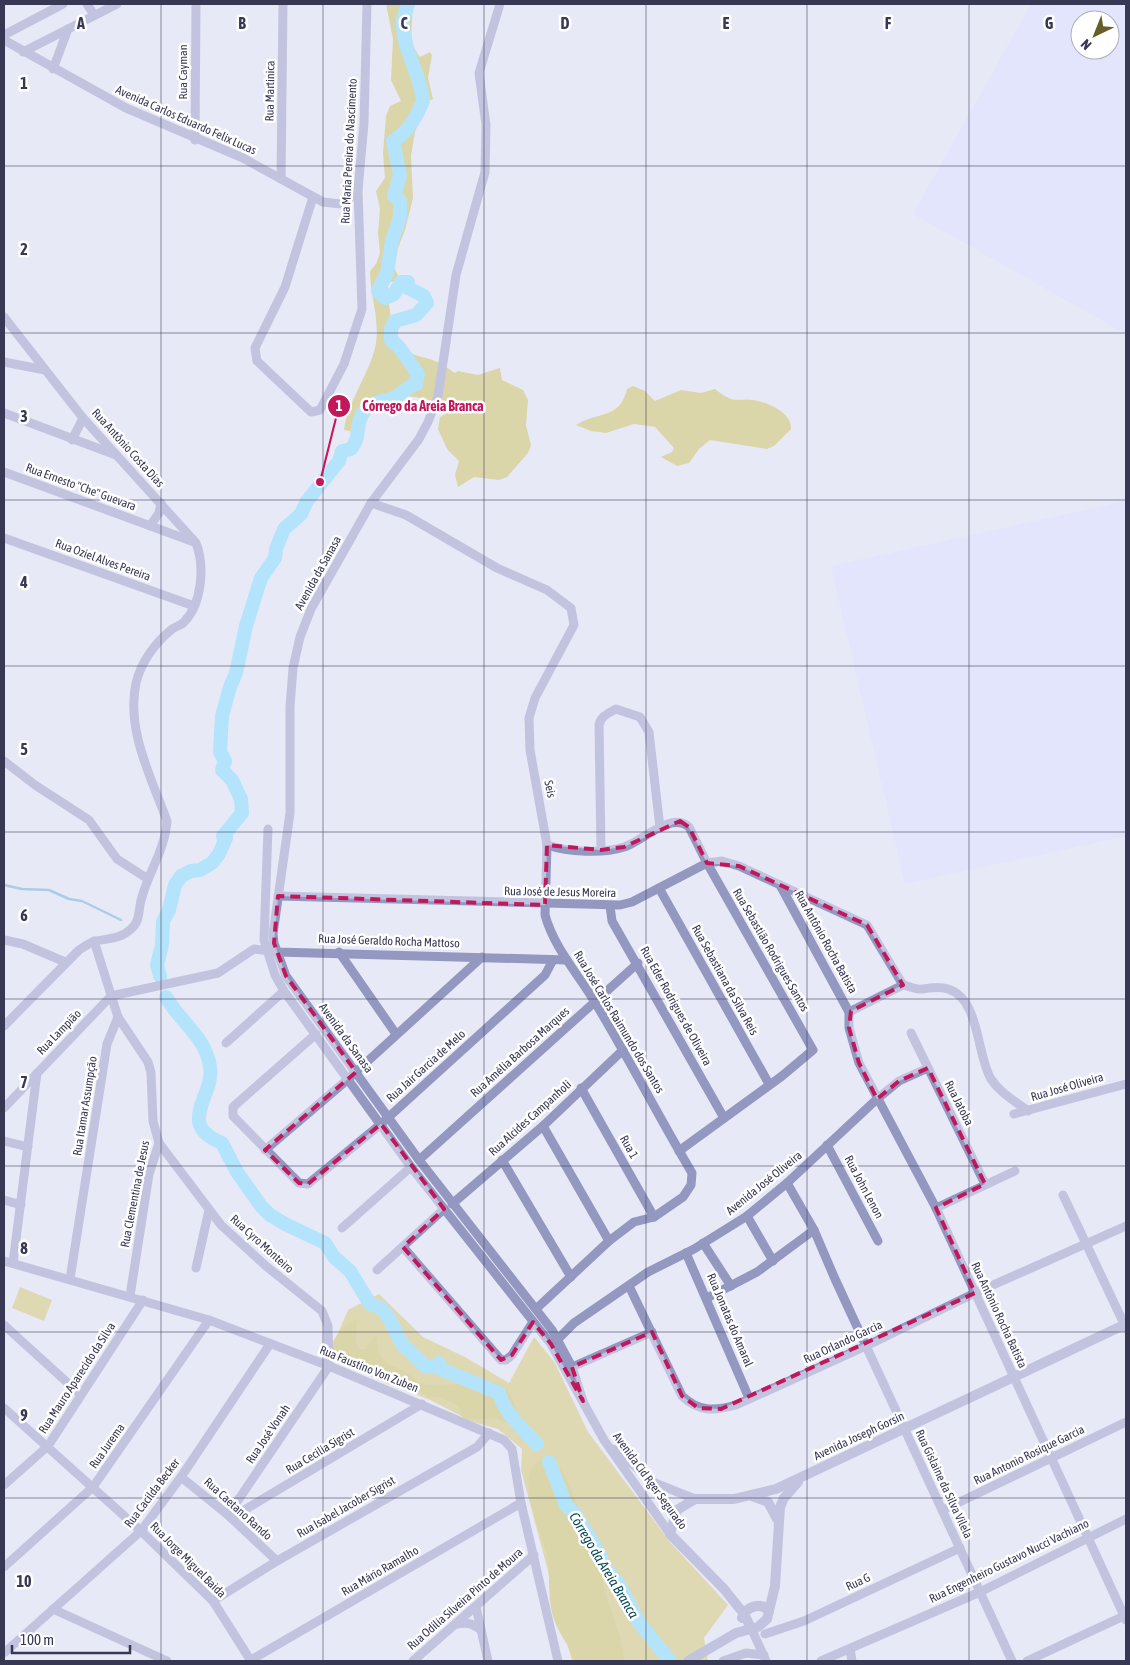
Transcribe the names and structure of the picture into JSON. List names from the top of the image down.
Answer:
{
  "streets": {
    "street": [
      "Rua Cayman",
      "Rua Martinica",
      "Avenida Carlos Eduardo Felix Lucas",
      "Rua Maria Pereira do Nascimento",
      "Rua Antônio Costa Dias",
      "Rua Ernesto \"Che\" Guevara",
      "Rua Oziel Alves Pereira",
      "Avenida da Sanasa",
      "Seis",
      "Rua José de Jesus Moreira",
      "Rua José Geraldo Rocha Mattoso",
      "Rua Antônio Rocha Batista",
      "Rua Sebastião Rodrigues Santos",
      "Rua Sebastiana da Silva Reis",
      "Rua Eder Rodrigues de Oliveira",
      "Rua José Carlos Raimundo dos Santos",
      "Rua Lampião",
      "Rua Amélia Barbosa Marques",
      "Rua Jair Garcia de Melo",
      "Rua José Oliveira",
      "Rua Jatoba",
      "Rua Itamar Assumpção",
      "Rua Alcides Campanholi",
      "Rua 1",
      "Avenida José Oliveira",
      "Rua John Lenon",
      "Rua Clementina de Jesus",
      "Rua Cyro Monteiro",
      "Rua Jonatas do Amaral",
      "Rua Orlando Garcia",
      "Rua Faustino Von Zuben",
      "Rua Mauro Aparecido da Silva",
      "Rua José Vonah",
      "Avenida Joseph Gorsin",
      "Rua Jurema",
      "Rua Cecilia Sigrist",
      "Rua Antonio Rosique Garcia",
      "Avenida Cid Rger Segurado",
      "Rua Gislaine da Silva Vilela",
      "Rua Cacilda Becker",
      "Rua Isabel Jacober Sigrist",
      "Rua Caetano Rando",
      "Rua Jorge Miguel Baida",
      "Rua Engenheiro Gustavo Nucci Vachiano",
      "Rua Mário Ramalho",
      "Rua G",
      "Rua Odilia Silveira Pinto de Moura"
    ]
  },
  "crossings": [
    ["Rua Cayman", "Avenida Carlos Eduardo Felix Lucas"],
    ["Rua Martinica", "Avenida Carlos Eduardo Felix Lucas"],
    ["Avenida Carlos Eduardo Felix Lucas", "Rua Maria Pereira do Nascimento"],
    ["Rua Antônio Costa Dias", "Rua Ernesto \"Che\" Guevara"],
    ["Rua Antônio Costa Dias", "Rua Oziel Alves Pereira"],
    ["Avenida da Sanasa", "Seis"],
    ["Avenida da Sanasa", "Rua José de Jesus Moreira"],
    ["Avenida da Sanasa", "Rua José Geraldo Rocha Mattoso"],
    ["Avenida da Sanasa", "Rua José Carlos Raimundo dos Santos"],
    ["Avenida da Sanasa", "Rua Amélia Barbosa Marques"],
    ["Avenida da Sanasa", "Rua Jair Garcia de Melo"],
    ["Avenida da Sanasa", "Rua Alcides Campanholi"],
    ["Avenida da Sanasa", "Avenida José Oliveira"],
    ["Avenida da Sanasa", "Avenida Cid Rger Segurado"],
    ["Seis", "Rua José de Jesus Moreira"],
    ["Seis", "Rua Sebastião Rodrigues Santos"],
    ["Seis", "Rua José Carlos Raimundo dos Santos"],
    ["Rua José de Jesus Moreira", "Rua Sebastião Rodrigues Santos"],
    ["Rua José de Jesus Moreira", "Rua Sebastiana da Silva Reis"],
    ["Rua José de Jesus Moreira", "Rua Eder Rodrigues de Oliveira"],
    ["Rua José de Jesus Moreira", "Rua José Carlos Raimundo dos Santos"],
    ["Rua José Geraldo Rocha Mattoso", "Rua José Carlos Raimundo dos Santos"],
    ["Rua José Geraldo Rocha Mattoso", "Rua Lampião"],
    ["Rua José Geraldo Rocha Mattoso", "Rua Jair Garcia de Melo"],
    ["Rua Antônio Rocha Batista", "Avenida José Oliveira"],
    ["Rua Antônio Rocha Batista", "Rua Orlando Garcia"],
    ["Rua Antônio Rocha Batista", "Avenida Joseph Gorsin"],
    ["Rua Antônio Rocha Batista", "Rua Antonio Rosique Garcia"],
    ["Rua Antônio Rocha Batista", "Rua Engenheiro Gustavo Nucci Vachiano"],
    ["Rua Sebastião Rodrigues Santos", "Rua Sebastiana da Silva Reis"],
    ["Rua Eder Rodrigues de Oliveira", "Rua Amélia Barbosa Marques"],
    ["Rua José Carlos Raimundo dos Santos", "Rua Amélia Barbosa Marques"],
    ["Rua José Carlos Raimundo dos Santos", "Rua Alcides Campanholi"],
    ["Rua José Carlos Raimundo dos Santos", "Rua 1"],
    ["Rua Jatoba", "Avenida José Oliveira"],
    ["Rua Itamar Assumpção", "Rua Clementina de Jesus"],
    ["Rua Itamar Assumpção", "Rua Faustino Von Zuben"],
    ["Rua Alcides Campanholi", "Rua 1"],
    ["Avenida José Oliveira", "Rua John Lenon"],
    ["Avenida José Oliveira", "Rua Jonatas do Amaral"],
    ["Avenida José Oliveira", "Rua Orlando Garcia"],
    ["Avenida José Oliveira", "Rua Gislaine da Silva Vilela"],
    ["Rua Clementina de Jesus", "Rua Cyro Monteiro"],
    ["Rua Clementina de Jesus", "Rua Faustino Von Zuben"],
    ["Rua Cyro Monteiro", "Rua Faustino Von Zuben"],
    ["Rua Cyro Monteiro", "Rua José Vonah"],
    ["Rua Jonatas do Amaral", "Rua Orlando Garcia"],
    ["Rua Orlando Garcia", "Rua Gislaine da Silva Vilela"],
    ["Rua Faustino Von Zuben", "Rua Mauro Aparecido da Silva"],
    ["Rua Faustino Von Zuben", "Rua José Vonah"],
    ["Rua Faustino Von Zuben", "Rua Jurema"],
    ["Rua Faustino Von Zuben", "Rua Cecilia Sigrist"],
    ["Rua Faustino Von Zuben", "Rua Cacilda Becker"],
    ["Rua Faustino Von Zuben", "Rua Isabel Jacober Sigrist"],
    ["Rua Faustino Von Zuben", "Rua Mário Ramalho"],
    ["Rua Faustino Von Zuben", "Rua Odilia Silveira Pinto de Moura"],
    ["Rua Mauro Aparecido da Silva", "Rua Jorge Miguel Baida"],
    ["Rua José Vonah", "Rua Cecilia Sigrist"],
    ["Rua José Vonah", "Rua Caetano Rando"],
    ["Avenida Joseph Gorsin", "Avenida Cid Rger Segurado"],
    ["Avenida Joseph Gorsin", "Rua Gislaine da Silva Vilela"],
    ["Rua Jurema", "Rua Jorge Miguel Baida"],
    ["Rua Cecilia Sigrist", "Rua Caetano Rando"],
    ["Rua Antonio Rosique Garcia", "Rua Gislaine da Silva Vilela"],
    ["Rua Gislaine da Silva Vilela", "Rua Engenheiro Gustavo Nucci Vachiano"],
    ["Rua Gislaine da Silva Vilela", "Rua G"],
    ["Rua Cacilda Becker", "Rua Caetano Rando"],
    ["Rua Cacilda Becker", "Rua Jorge Miguel Baida"],
    ["Rua Isabel Jacober Sigrist", "Rua Caetano Rando"],
    ["Rua Isabel Jacober Sigrist", "Rua Jorge Miguel Baida"],
    ["Rua Jorge Miguel Baida", "Rua Mário Ramalho"]
  ],
  "water": ["Córrego da Areia Branca"],
  "places": ["Córrego da Areia Branca"],
  "scale_bar": "100 m",
  "north": "bottom left",
  "grid": {
    "columns": [
      "A",
      "B",
      "C",
      "D",
      "E",
      "F",
      "G"
    ],
    "rows": [
      "1",
      "2",
      "3",
      "4",
      "5",
      "6",
      "7",
      "8",
      "9",
      "10"
    ]
  }
}
